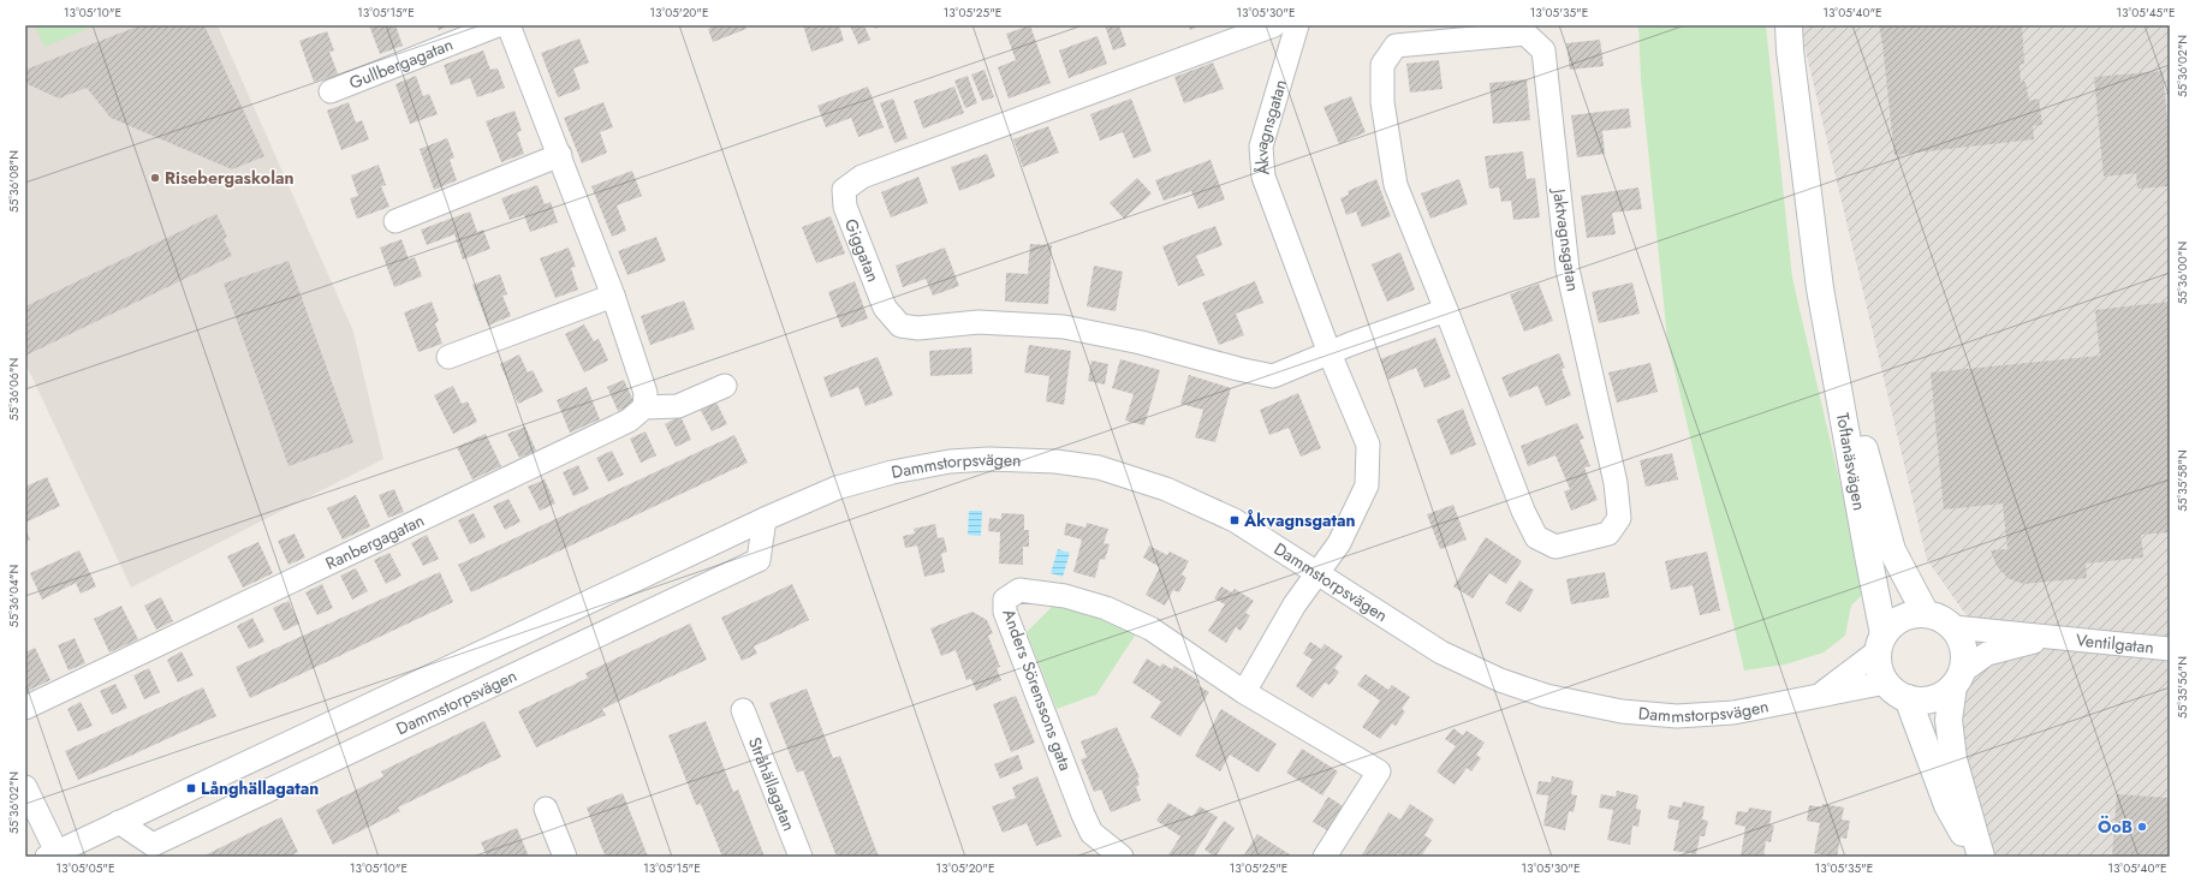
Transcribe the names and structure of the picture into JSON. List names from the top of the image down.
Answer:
{
  "streets": {
    "street": [
      "Gullbergagatan",
      "Åkvagnsgatan",
      "Jaktvagnsgatan",
      "Giggatan",
      "Toftanäsvägen",
      "Dammstorpsvägen",
      "Ranbergagatan",
      "Ventilgatan",
      "Anders Sörenssons gata",
      "Stråhällagatan"
    ]
  },
  "crossings": [
    ["Åkvagnsgatan", "Giggatan"],
    ["Åkvagnsgatan", "Dammstorpsvägen"],
    ["Toftanäsvägen", "Dammstorpsvägen"],
    ["Toftanäsvägen", "Ventilgatan"],
    ["Dammstorpsvägen", "Ventilgatan"]
  ],
  "places": {
    "other": ["Risebergaskolan", "ÖoB"],
    "transit": ["Åkvagnsgatan", "Långhällagatan"]
  },
  "coordinates": [
    "13°05'10\"E",
    "13°05'15\"E",
    "13°05'20\"E",
    "13°05'25\"E",
    "13°05'30\"E",
    "13°05'35\"E",
    "13°05'40\"E",
    "13°05'45\"E",
    "55°36'02\"N",
    "55°36'08\"N",
    "55°36'00\"N",
    "55°36'06\"N",
    "55°35'58\"N",
    "55°36'04\"N",
    "55°35'56\"N",
    "13°05'05\"E"
  ]
}
